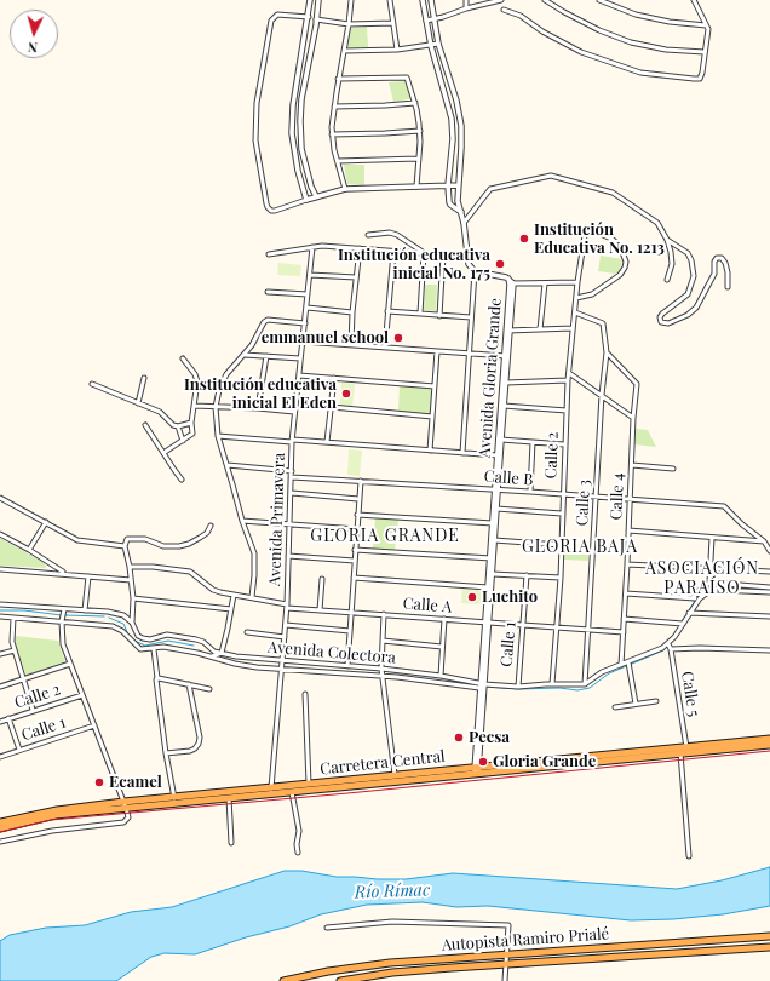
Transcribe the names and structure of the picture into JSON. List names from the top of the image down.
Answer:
{
  "streets": {
    "highway": ["Carretera Central", "Autopista Ramiro Prialé"],
    "street": [
      "Avenida Gloria Grande",
      "Calle 2",
      "Calle B",
      "Calle 4",
      "Calle 3",
      "Avenida Primavera",
      "Calle A",
      "Calle 1",
      "Avenida Colectora",
      "Calle 5"
    ]
  },
  "crossings": [
    ["Avenida Gloria Grande", "Calle B"],
    ["Avenida Gloria Grande", "Calle A"],
    ["Avenida Gloria Grande", "Avenida Colectora"],
    ["Avenida Gloria Grande", "Carretera Central"],
    ["Calle 2", "Calle B"],
    ["Calle 2", "Calle 3"],
    ["Calle 2", "Calle A"],
    ["Calle 2", "Avenida Colectora"],
    ["Calle B", "Calle 4"],
    ["Calle B", "Calle 3"],
    ["Calle B", "Avenida Primavera"],
    ["Calle 4", "Calle 3"],
    ["Calle 4", "Calle A"],
    ["Calle 3", "Calle A"],
    ["Calle 3", "Avenida Colectora"],
    ["Avenida Primavera", "Calle A"],
    ["Avenida Primavera", "Avenida Colectora"],
    ["Avenida Primavera", "Carretera Central"],
    ["Calle A", "Calle 1"],
    ["Calle 1", "Avenida Colectora"],
    ["Calle 5", "Carretera Central"]
  ],
  "districts": ["GLORIA GRANDE", "GLORIA BAJA", "ASOCIACIÓN PARAÍSO"],
  "water": ["Río Rímac"],
  "places": [
    "Institución Educativa No. 1213",
    "Institución educativa inicial No. 175",
    "emmanuel school",
    "Institución educativa inicial El Eden",
    "Luchito",
    "Pecsa",
    "Gloria Grande",
    "Ecamel"
  ],
  "north": "bottom"
}
